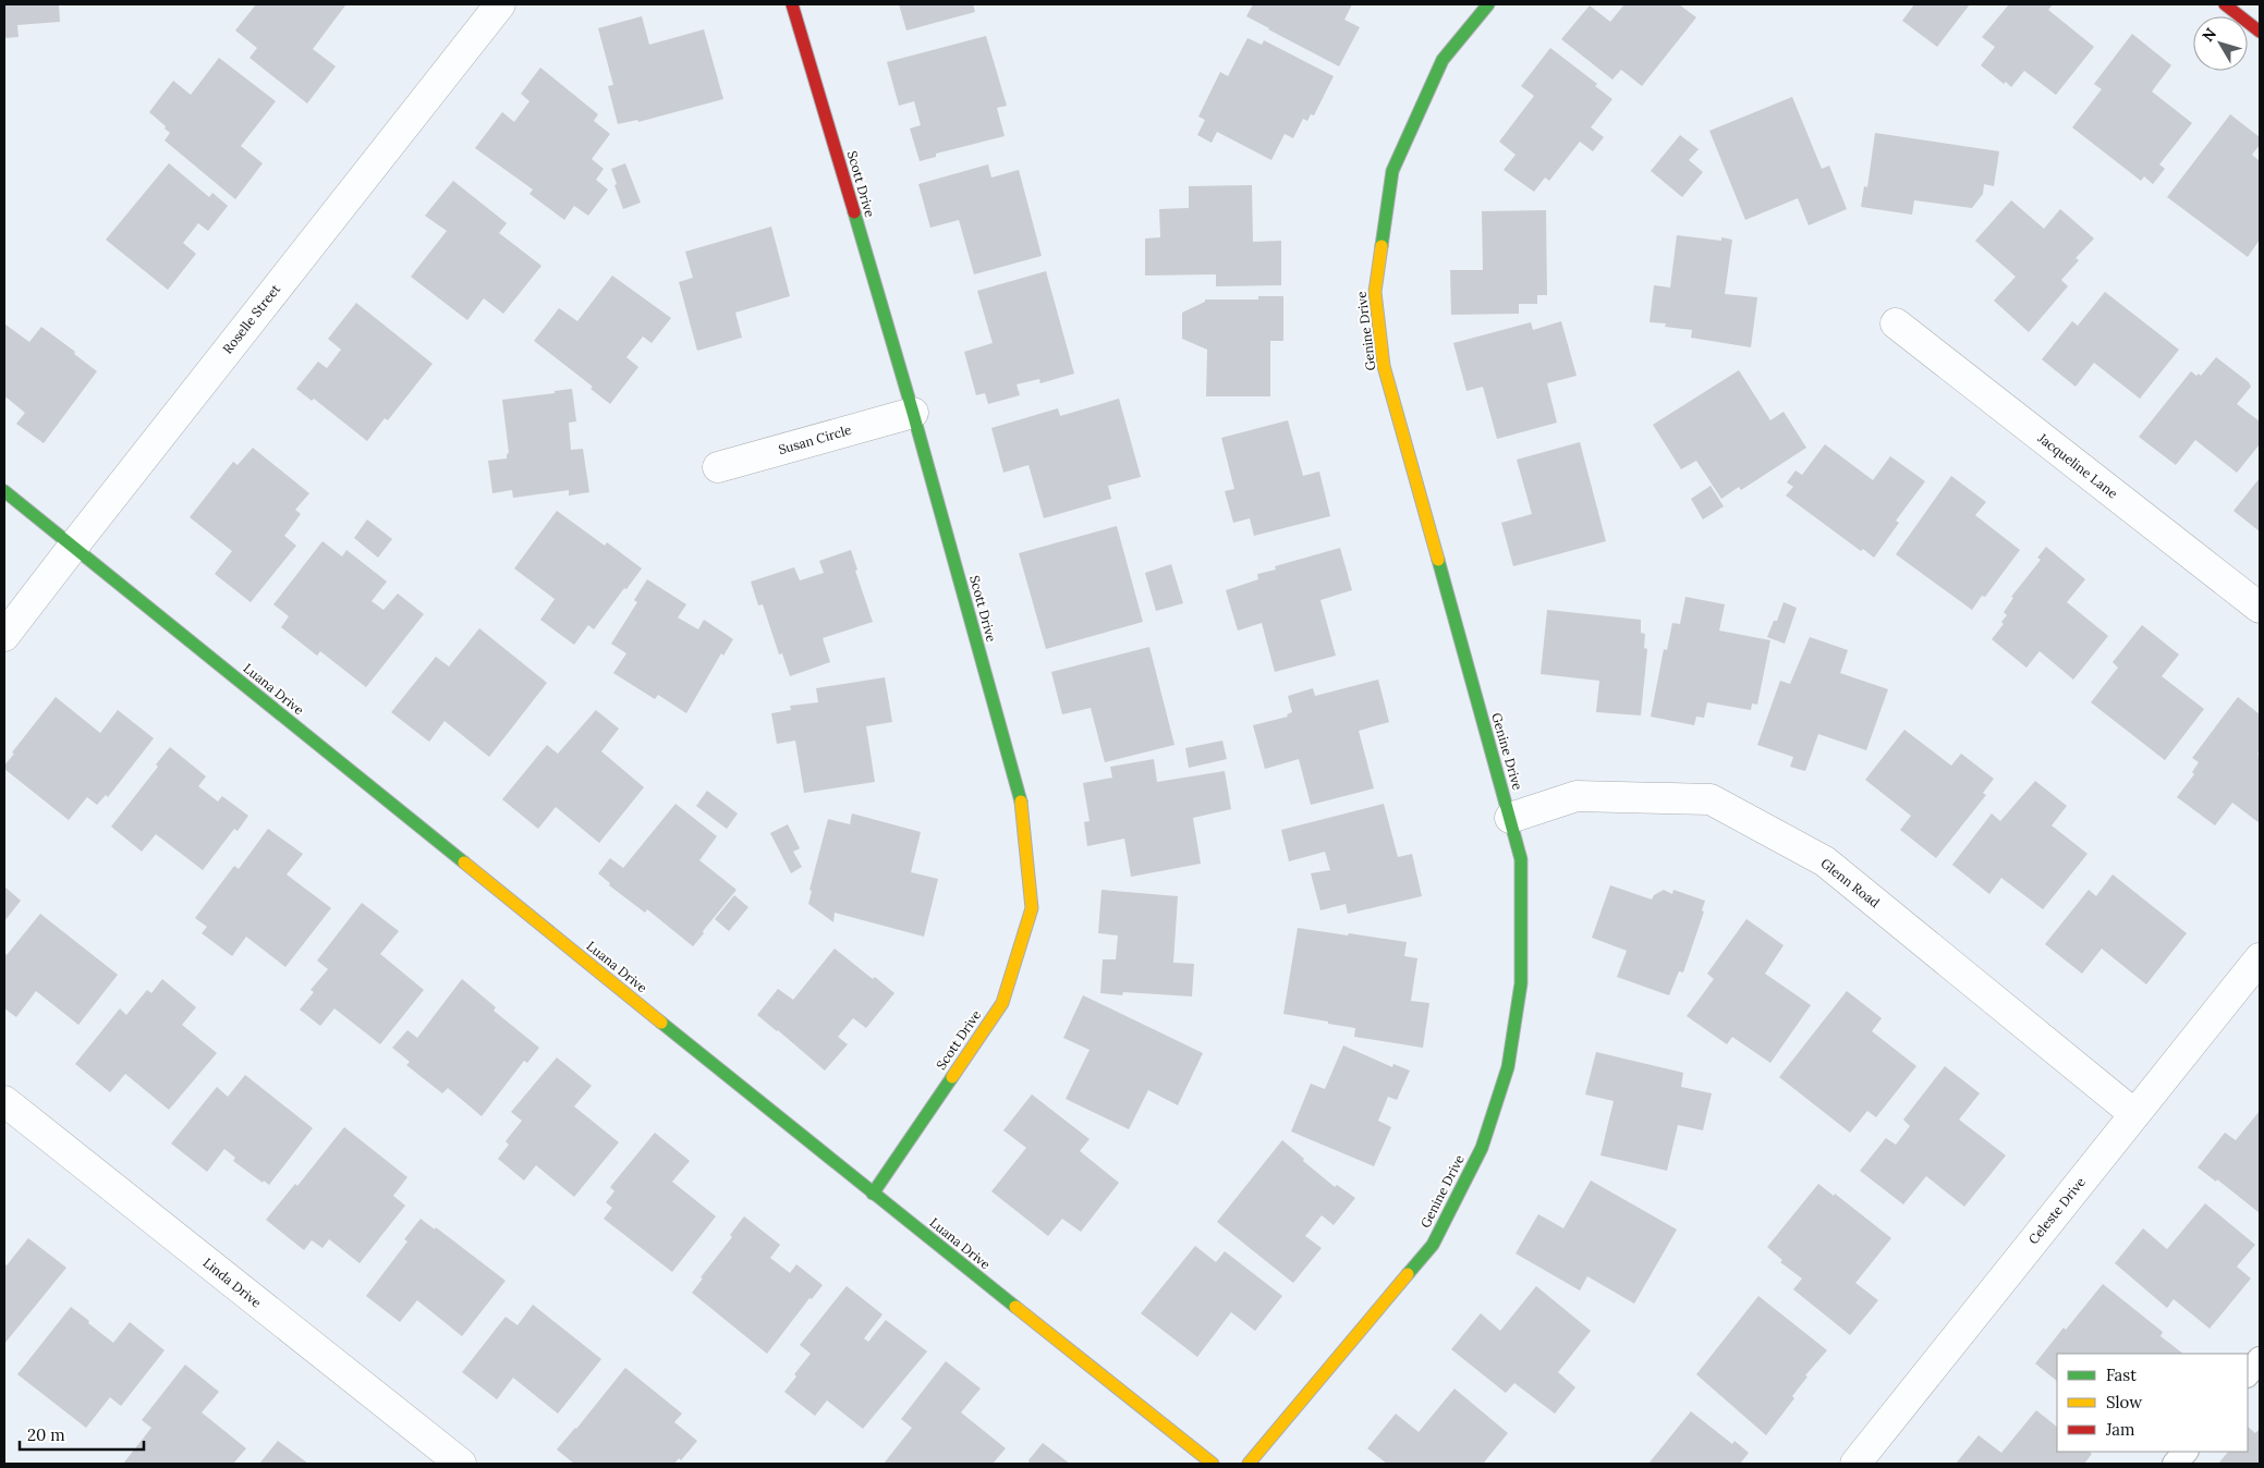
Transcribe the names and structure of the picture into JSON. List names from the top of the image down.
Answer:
{
  "streets": {
    "street": [
      "Scott Drive",
      "Roselle Street",
      "Genine Drive",
      "Susan Circle",
      "Jacqueline Lane",
      "Luana Drive",
      "Glenn Road",
      "Celeste Drive",
      "Linda Drive"
    ]
  },
  "crossings": [
    ["Scott Drive", "Susan Circle"],
    ["Scott Drive", "Luana Drive"],
    ["Roselle Street", "Luana Drive"],
    ["Genine Drive", "Glenn Road"],
    ["Glenn Road", "Celeste Drive"]
  ],
  "legend": ["Fast", "Slow", "Jam"],
  "scale_bar": "20 m",
  "north": "top left"
}
